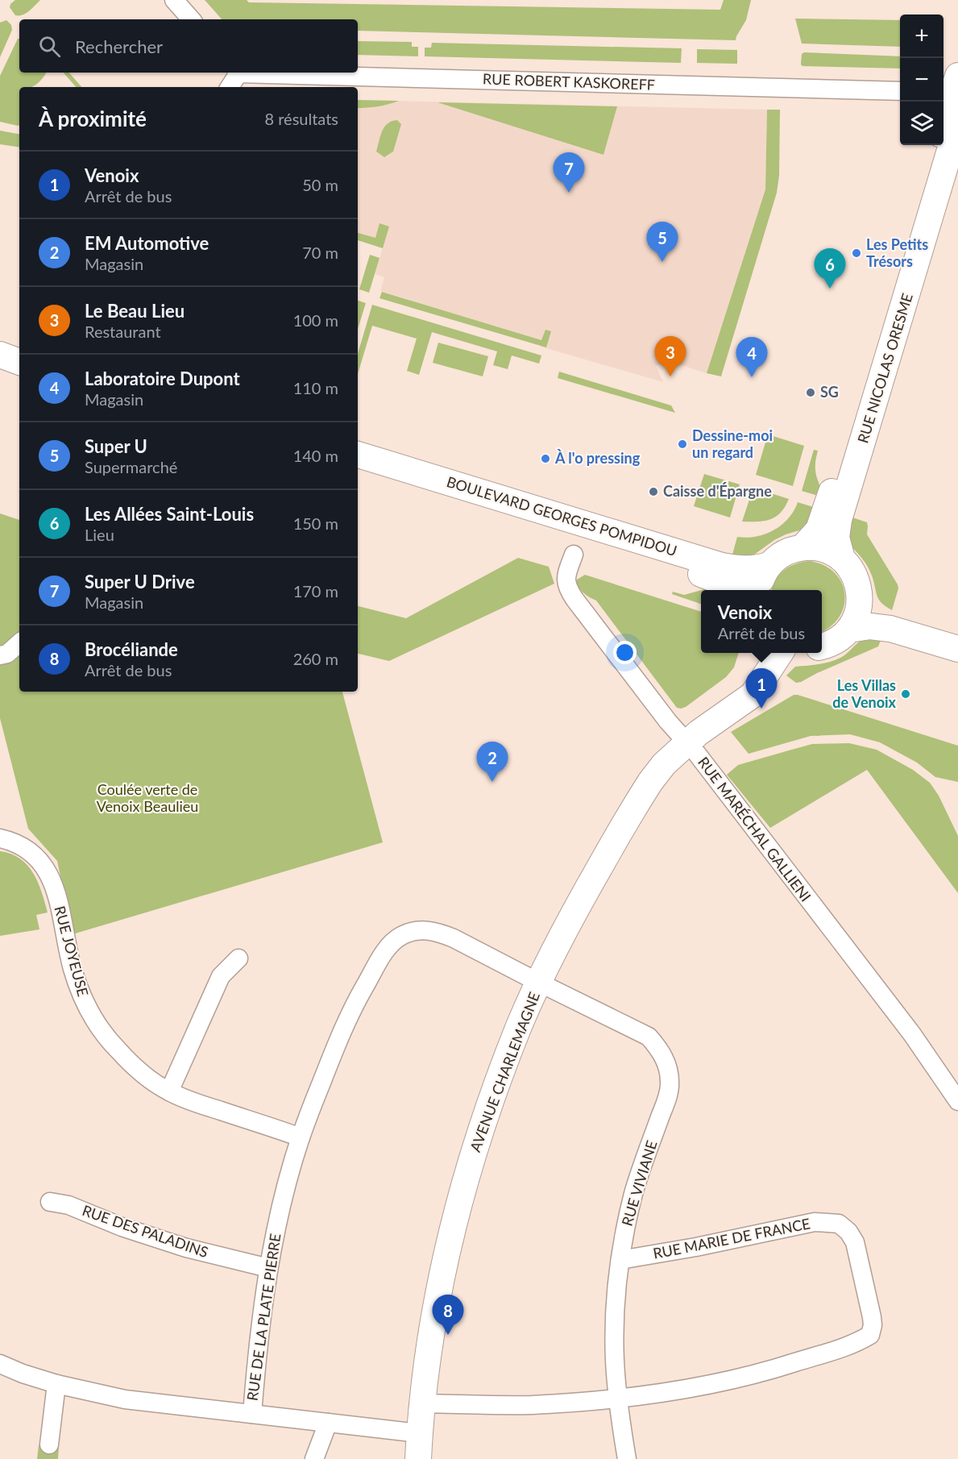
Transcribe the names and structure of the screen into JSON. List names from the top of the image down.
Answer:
{
  "streets": {
    "street": [
      "RUE ROBERT KASKOREFF",
      "RUE NICOLAS ORESME",
      "BOULEVARD GEORGES POMPIDOU",
      "RUE MARÉCHAL GALLIENI",
      "RUE JOYEUSE",
      "AVENUE CHARLEMAGNE",
      "RUE VIVIANE",
      "RUE DES PALADINS",
      "RUE MARIE DE FRANCE",
      "RUE DE LA PLATE PIERRE"
    ]
  },
  "crossings": [
    ["RUE MARÉCHAL GALLIENI", "AVENUE CHARLEMAGNE"],
    ["RUE JOYEUSE", "RUE DE LA PLATE PIERRE"],
    ["AVENUE CHARLEMAGNE", "RUE VIVIANE"],
    ["AVENUE CHARLEMAGNE", "RUE DE LA PLATE PIERRE"],
    ["RUE VIVIANE", "RUE MARIE DE FRANCE"],
    ["RUE VIVIANE", "RUE DE LA PLATE PIERRE"],
    ["RUE DES PALADINS", "RUE DE LA PLATE PIERRE"]
  ],
  "parks": ["Coulée verte de Venoix Beaulieu"],
  "places": [
    "Les Petits Trésors",
    "SG",
    "Dessine-moi un regard",
    "À l'o pressing",
    "Caisse d'Épargne",
    "Les Villas de Venoix"
  ],
  "page": {
    "map_buttons": ["+", "−"],
    "search": "Rechercher",
    "heading": ["À proximité", "8 résultats"],
    "list": [
      {
        "mark": "1",
        "name": "Venoix",
        "note": "Arrêt de bus",
        "value": "50 m"
      },
      {
        "mark": "2",
        "name": "EM Automotive",
        "note": "Magasin",
        "value": "70 m"
      },
      {
        "mark": "3",
        "name": "Le Beau Lieu",
        "note": "Restaurant",
        "value": "100 m"
      },
      {
        "mark": "4",
        "name": "Laboratoire Dupont",
        "note": "Magasin",
        "value": "110 m"
      },
      {
        "mark": "5",
        "name": "Super U",
        "note": "Supermarché",
        "value": "140 m"
      },
      {
        "mark": "6",
        "name": "Les Allées Saint-Louis",
        "note": "Lieu",
        "value": "150 m"
      },
      {
        "mark": "7",
        "name": "Super U Drive",
        "note": "Magasin",
        "value": "170 m"
      },
      {
        "mark": "8",
        "name": "Brocéliande",
        "note": "Arrêt de bus",
        "value": "260 m"
      }
    ],
    "pins": [
      "7",
      "5",
      "6",
      "3",
      "4",
      "1",
      "2",
      "8"
    ],
    "popup": ["Venoix", "Arrêt de bus"]
  }
}
